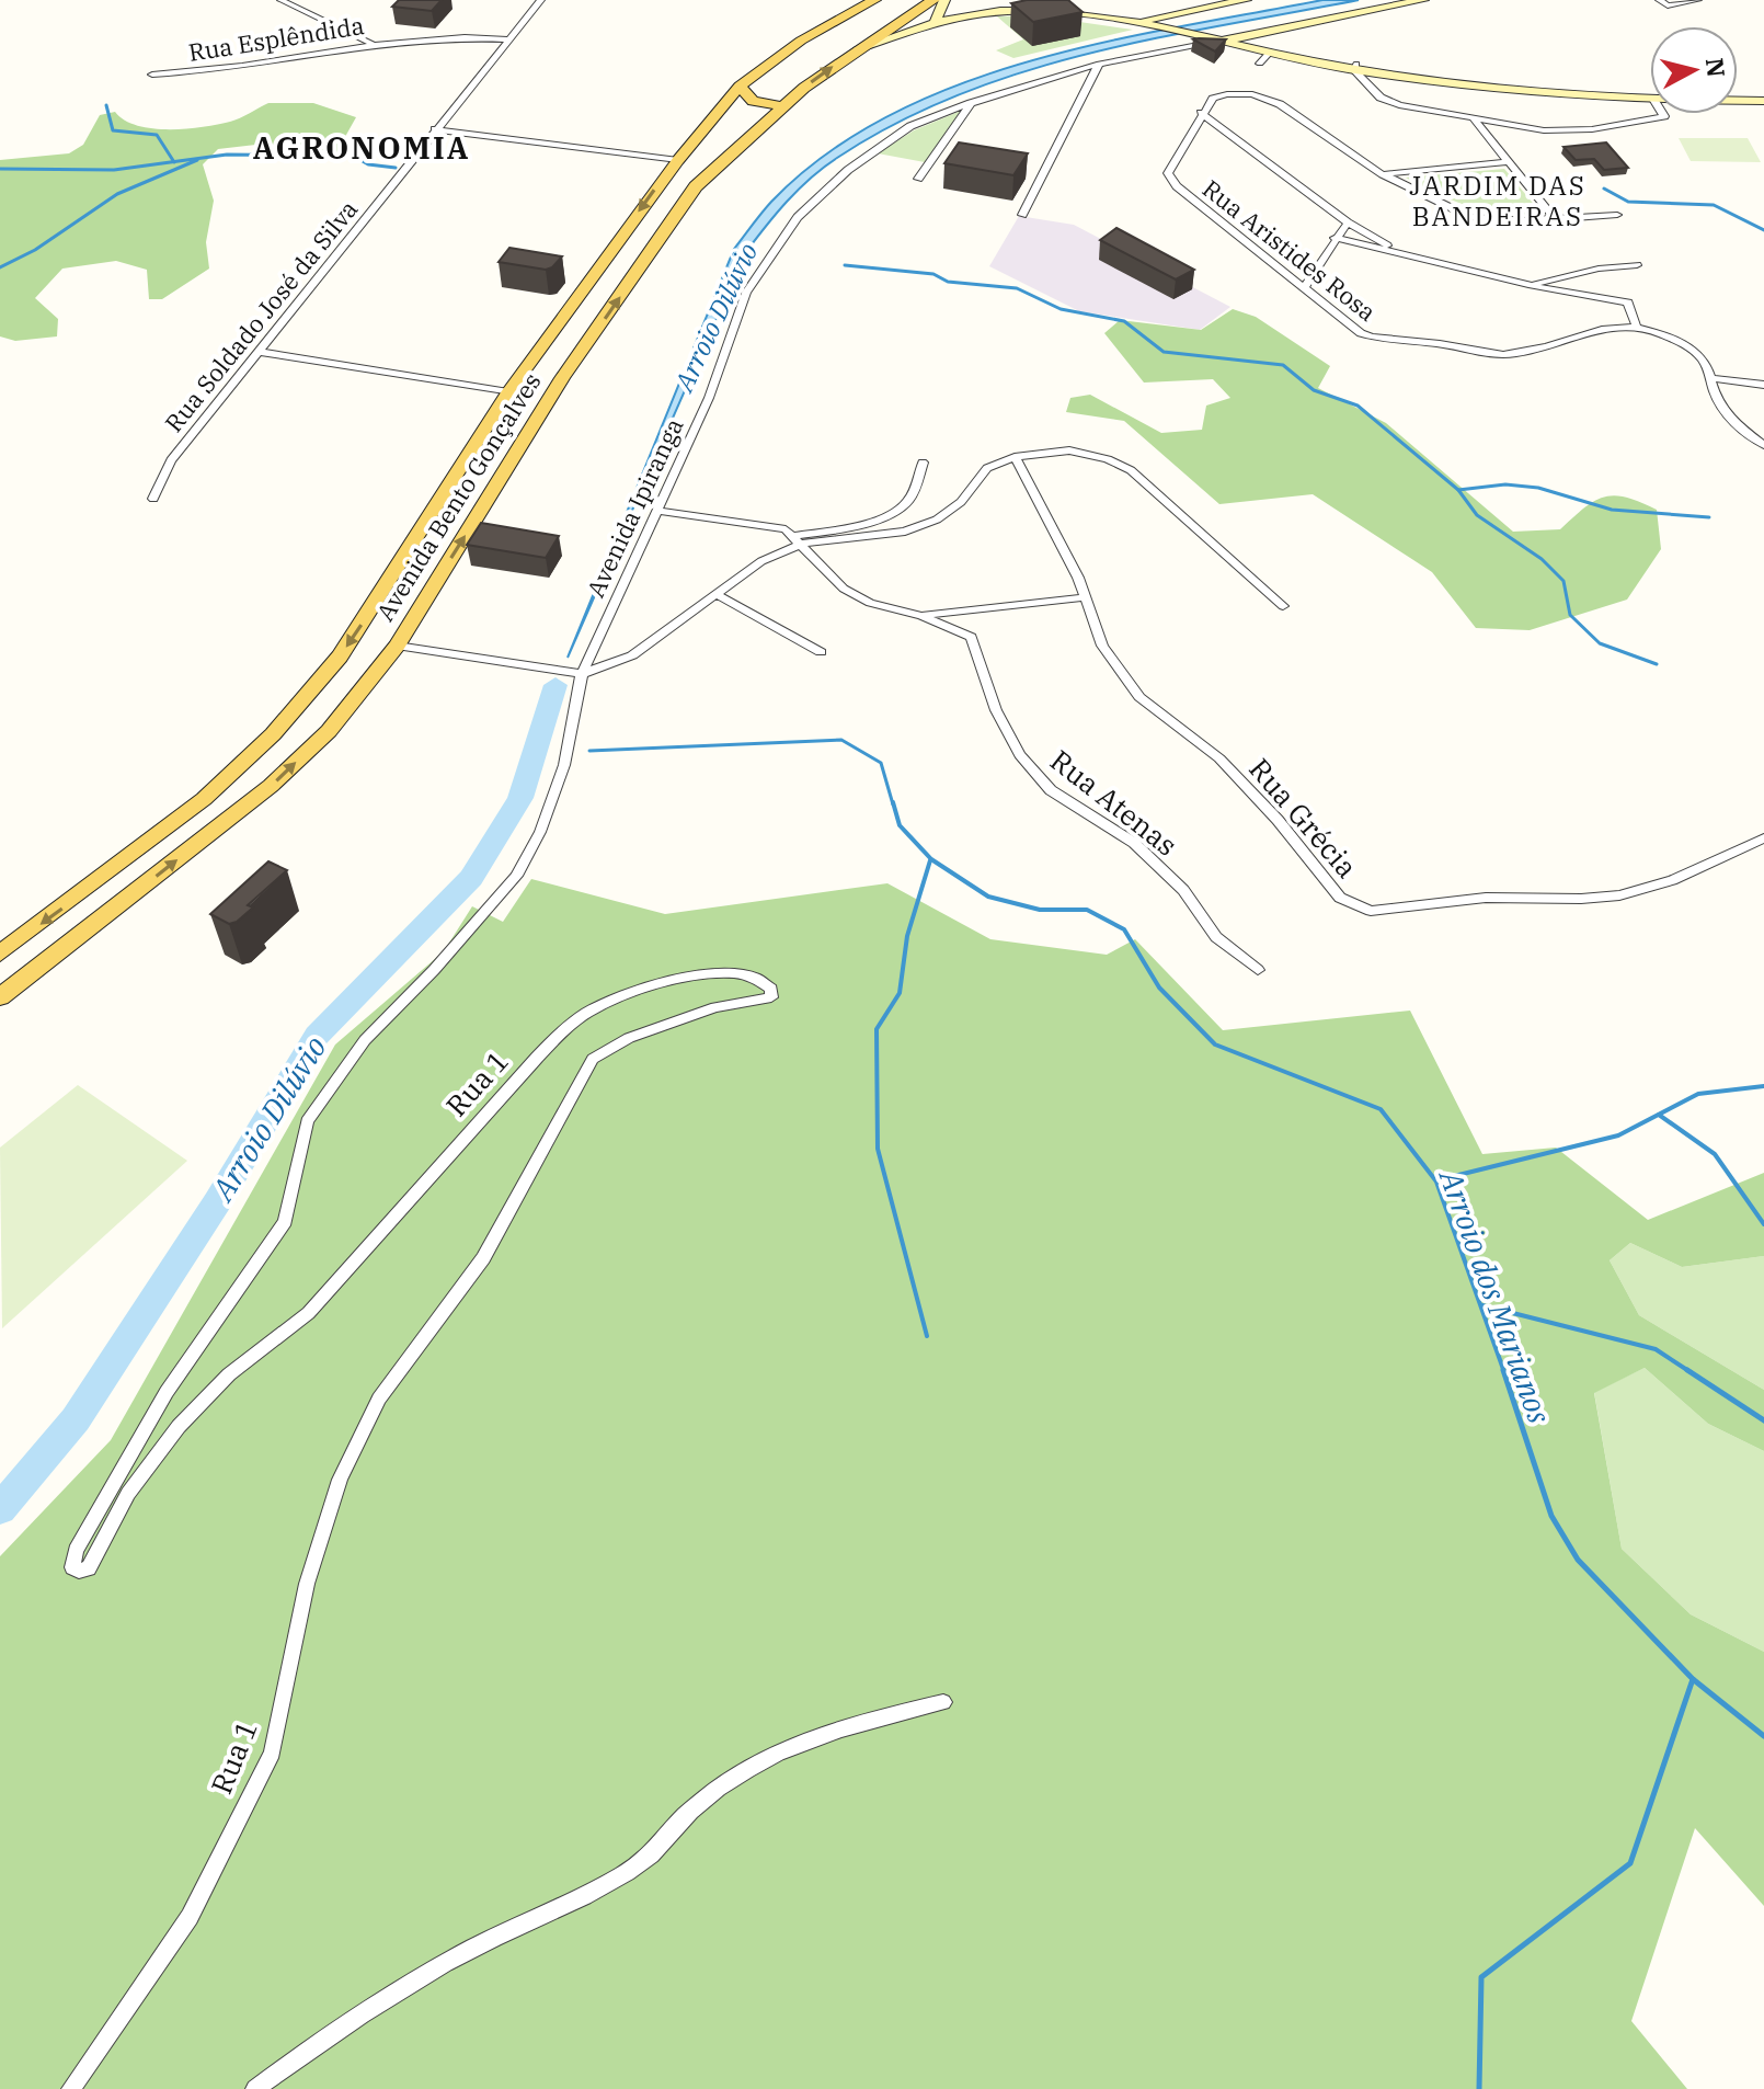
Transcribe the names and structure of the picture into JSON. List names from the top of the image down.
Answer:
{
  "streets": {
    "main road": ["Avenida Bento Gonçalves", "Avenida Ipiranga"],
    "street": [
      "Rua Esplêndida",
      "Rua Aristides Rosa",
      "Rua Soldado José da Silva",
      "Rua Atenas",
      "Rua Grécia",
      "Rua 1"
    ]
  },
  "crossings": [
    ["Rua Esplêndida", "Rua Soldado José da Silva"],
    ["Avenida Ipiranga", "Rua 1"]
  ],
  "districts": ["AGRONOMIA", "JARDIM DAS BANDEIRAS"],
  "water": ["Arroio Dilúvio", "Arroio dos Marianos"],
  "north": "right"
}
